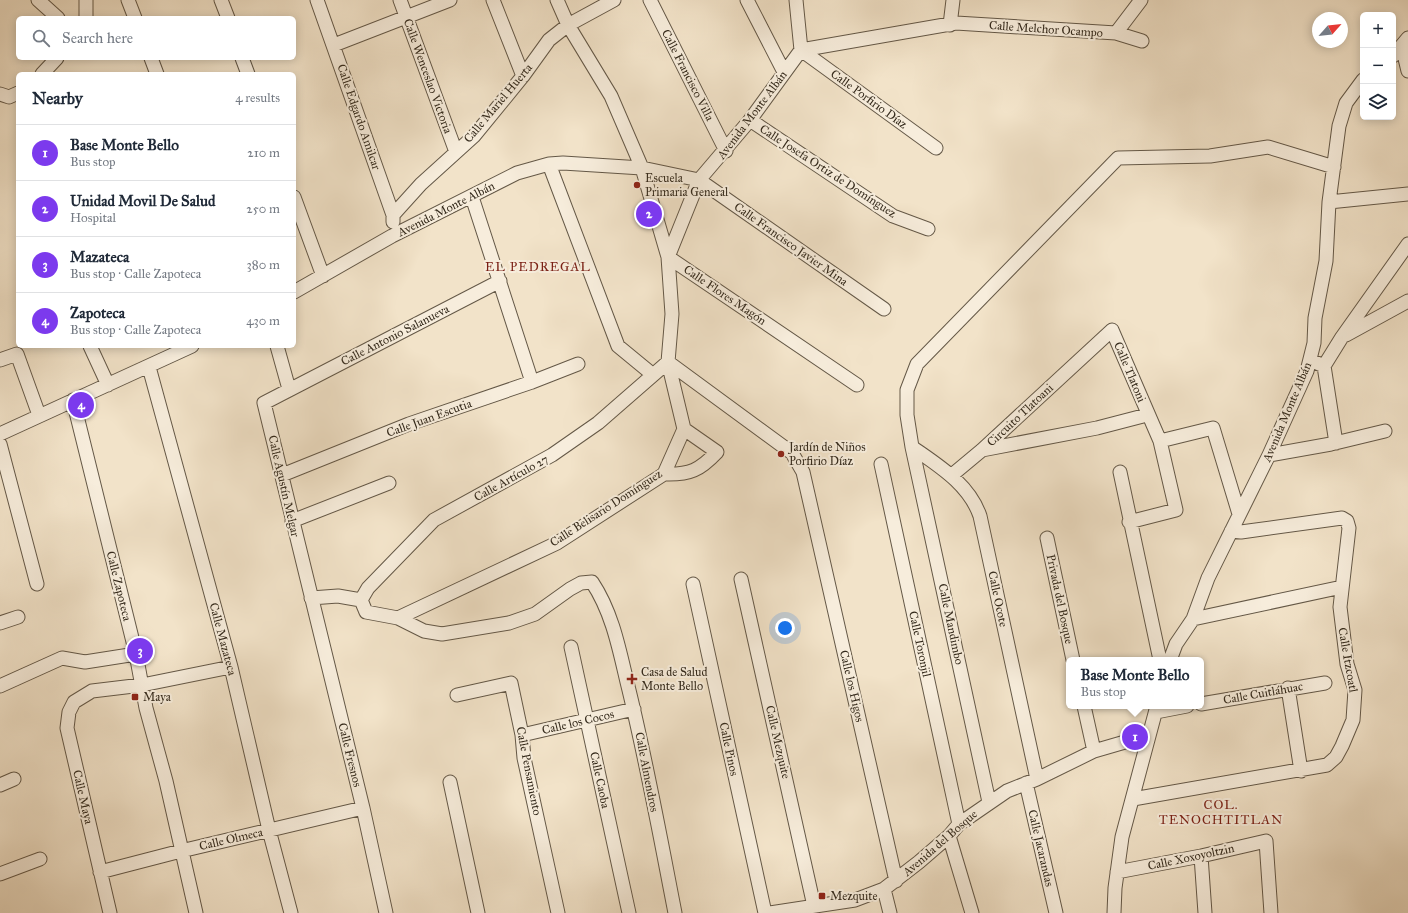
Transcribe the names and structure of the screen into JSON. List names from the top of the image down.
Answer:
{
  "streets": {
    "street": [
      "Calle Melchor Ocampo",
      "Calle Francisco Villa",
      "Calle Wenceslao Victoria",
      "Calle Porfirio Díaz",
      "Calle Mariel Huerta",
      "Avenida Monte Albán",
      "Calle Edgardo Amilcar",
      "Calle Josefa Ortiz de Domínguez",
      "Calle Francisco Javier Mina",
      "Calle Flores Magón",
      "Calle Antonio Salanueva",
      "Calle Tlatoni",
      "Circuito Tlatoani",
      "Calle Juan Escutia",
      "Calle Artículo 27",
      "Calle Agustín Melgar",
      "Calle Belisario Domínguez",
      "Calle Zapoteca",
      "Calle Ocote",
      "Privada del Bosque",
      "Calle Mandimbo",
      "Calle Mazateca",
      "Calle Toronjil",
      "Calle Itzcoatl",
      "Calle los Higos",
      "Calle Cuitláhuac",
      "Calle los Cocos",
      "Calle Mezquite",
      "Calle Pinos",
      "Calle Fresnos",
      "Calle Pensamiento",
      "Calle Almendros",
      "Calle Caoba",
      "Calle Maya",
      "Calle Olmeca",
      "Avenida del Bosque",
      "Calle Jacarandas",
      "Calle Xoxoyoltzin"
    ]
  },
  "crossings": [
    ["Calle Francisco Villa", "Avenida Monte Albán"],
    ["Calle Wenceslao Victoria", "Calle Mariel Huerta"],
    ["Calle Porfirio Díaz", "Avenida Monte Albán"],
    ["Calle Mariel Huerta", "Calle Edgardo Amilcar"],
    ["Avenida Monte Albán", "Calle Edgardo Amilcar"],
    ["Avenida Monte Albán", "Calle Josefa Ortiz de Domínguez"],
    ["Avenida Monte Albán", "Calle Francisco Javier Mina"],
    ["Avenida Monte Albán", "Calle Mandimbo"],
    ["Avenida Monte Albán", "Calle Itzcoatl"],
    ["Calle Antonio Salanueva", "Calle Agustín Melgar"],
    ["Calle Tlatoni", "Circuito Tlatoani"],
    ["Calle Juan Escutia", "Calle Agustín Melgar"],
    ["Calle Artículo 27", "Calle los Higos"],
    ["Calle Agustín Melgar", "Calle Fresnos"],
    ["Calle Belisario Domínguez", "Calle Almendros"],
    ["Calle Zapoteca", "Calle Maya"],
    ["Calle Zapoteca", "Calle Olmeca"],
    ["Calle Ocote", "Calle Mandimbo"],
    ["Calle Ocote", "Avenida del Bosque"],
    ["Calle Ocote", "Calle Jacarandas"],
    ["Calle Mandimbo", "Avenida del Bosque"],
    ["Calle Mazateca", "Calle Olmeca"],
    ["Calle Toronjil", "Avenida del Bosque"],
    ["Calle los Higos", "Avenida del Bosque"],
    ["Calle los Cocos", "Calle Pensamiento"],
    ["Calle los Cocos", "Calle Almendros"],
    ["Calle los Cocos", "Calle Caoba"],
    ["Calle Mezquite", "Avenida del Bosque"],
    ["Calle Fresnos", "Calle Olmeca"],
    ["Calle Maya", "Calle Olmeca"],
    ["Avenida del Bosque", "Calle Jacarandas"]
  ],
  "districts": ["EL PEDREGAL", "COL. TENOCHTITLAN"],
  "places": {
    "other": ["Escuela Primaria General", "Jardín de Niños Porfirio Díaz"],
    "health": ["Casa de Salud Monte Bello"],
    "transit": ["Maya", "Mezquite"]
  },
  "north": "top right",
  "page": {
    "map_buttons": ["+", "−"],
    "search": "Search here",
    "heading": ["Nearby", "4 results"],
    "list": [
      {
        "mark": "1",
        "name": "Base Monte Bello",
        "note": "Bus stop",
        "value": "210 m"
      },
      {
        "mark": "2",
        "name": "Unidad Movil De Salud",
        "note": "Hospital",
        "value": "250 m"
      },
      {
        "mark": "3",
        "name": "Mazateca",
        "note": "Bus stop · Calle Zapoteca",
        "value": "380 m"
      },
      {
        "mark": "4",
        "name": "Zapoteca",
        "note": "Bus stop · Calle Zapoteca",
        "value": "430 m"
      }
    ],
    "pins": [
      "2",
      "4",
      "3",
      "1"
    ],
    "popup": ["Base Monte Bello", "Bus stop"]
  }
}
